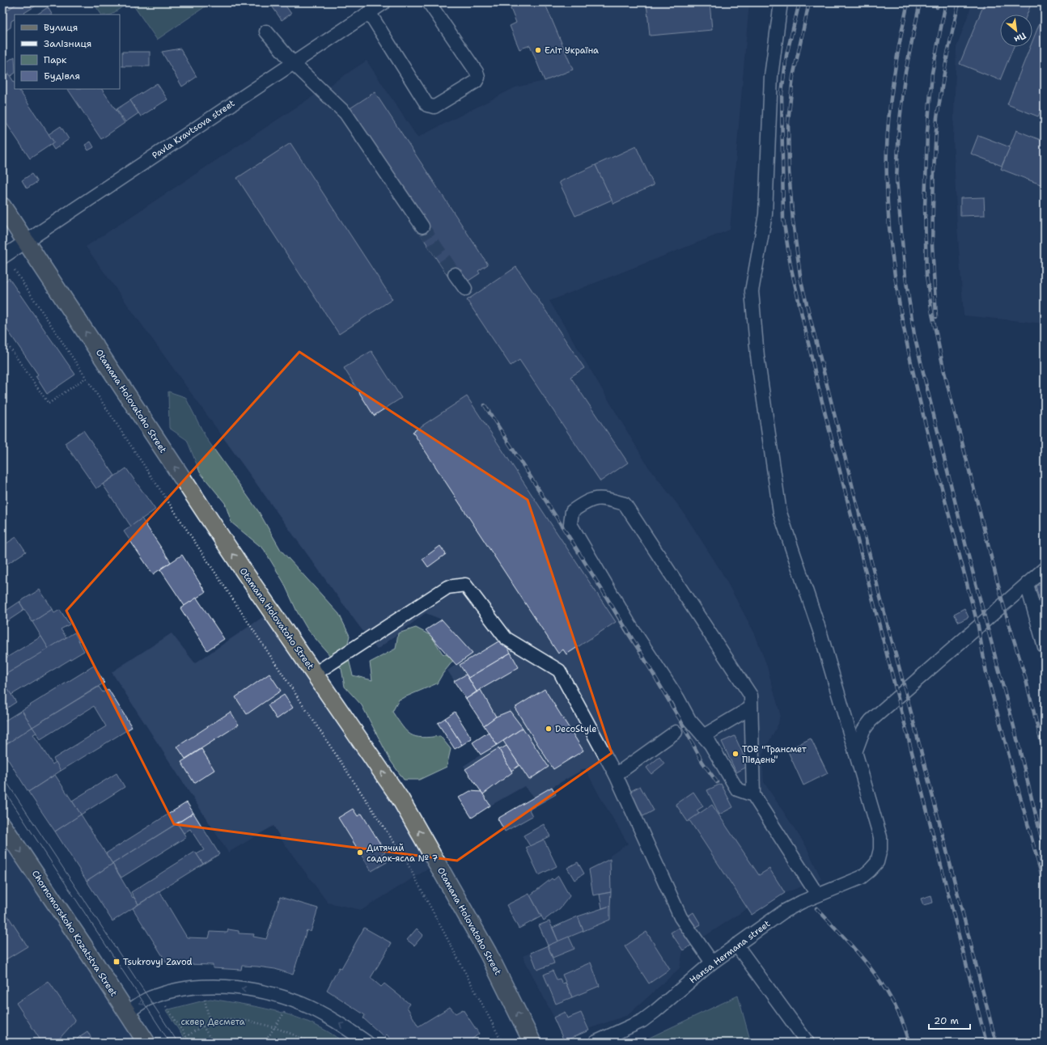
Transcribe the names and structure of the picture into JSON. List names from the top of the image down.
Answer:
{
  "streets": {
    "main road": ["Otamana Holovatoho Street", "Chornomorskoho Kozatstva Street"],
    "street": ["Pavla Kravtsova street", "Hansa Hermana street"]
  },
  "crossings": [
    ["Pavla Kravtsova street", "Otamana Holovatoho Street"]
  ],
  "one_way": ["Otamana Holovatoho Street", "Chornomorskoho Kozatstva Street"],
  "parks": ["сквер Десмета"],
  "places": {
    "other": [
      "Еліт Україна",
      "DecoStyle",
      "ТОВ \"Трансмет Південь\"",
      "Дитячий садок-ясла № 7"
    ],
    "transit": ["Tsukrovyi Zavod"]
  },
  "legend": [
    "Вулиця",
    "Залізниця",
    "Парк",
    "Будівля"
  ],
  "scale_bar": "20 m",
  "north": "bottom right"
}
